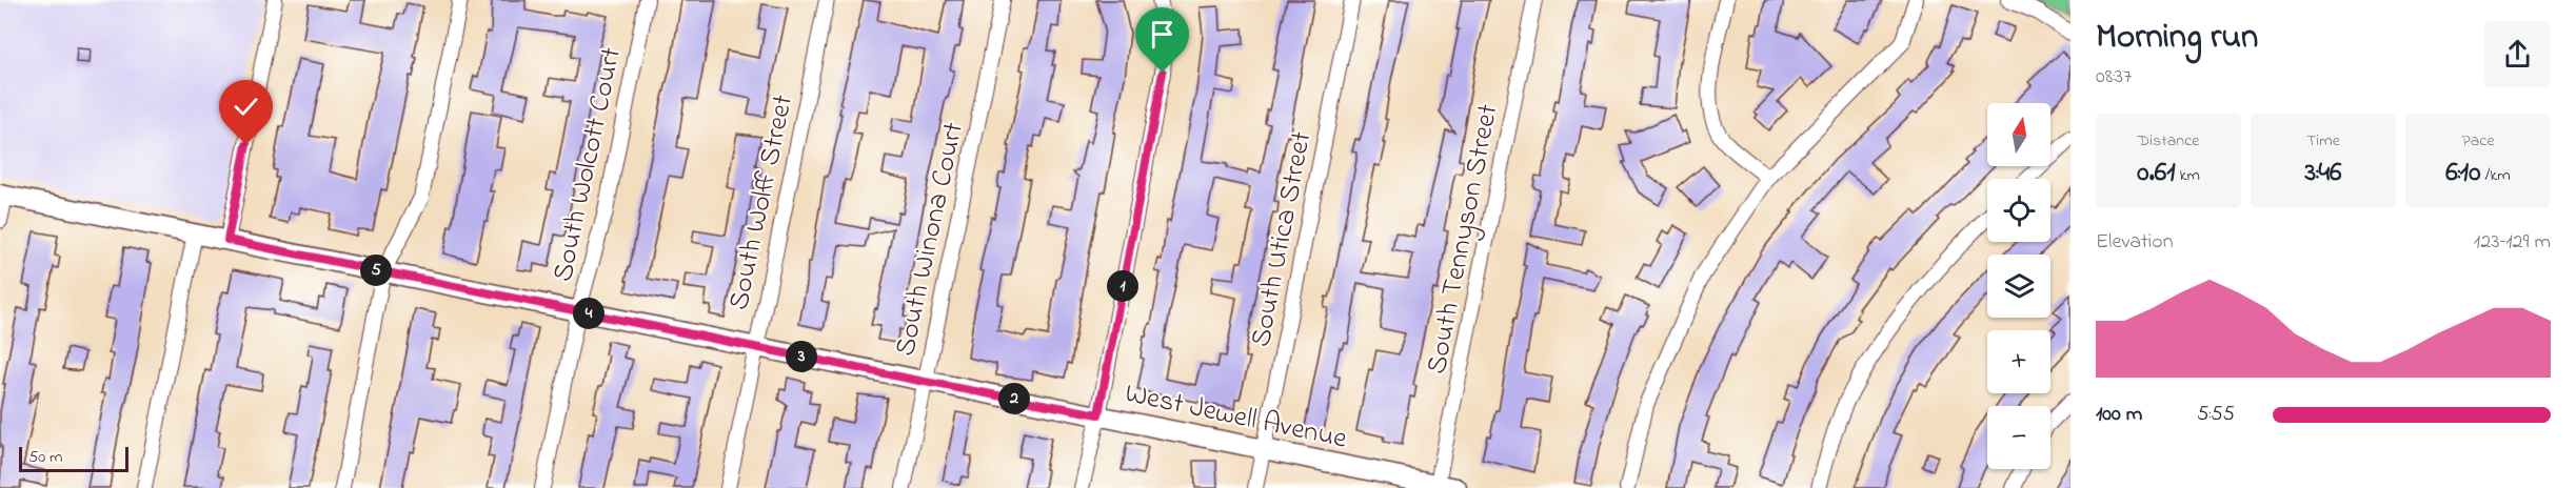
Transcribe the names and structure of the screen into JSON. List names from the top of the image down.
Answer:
{
  "streets": {
    "main road": ["West Jewell Avenue"],
    "street": [
      "South Wolcott Court",
      "South Wolff Street",
      "South Winona Court",
      "South Utica Street",
      "South Tennyson Street"
    ]
  },
  "crossings": [
    ["South Wolcott Court", "West Jewell Avenue"],
    ["South Wolff Street", "West Jewell Avenue"],
    ["South Winona Court", "West Jewell Avenue"],
    ["South Utica Street", "West Jewell Avenue"],
    ["South Tennyson Street", "West Jewell Avenue"]
  ],
  "scale_bar": "50 m",
  "north": "top",
  "page": {
    "heading": ["Morning run", "08:37"],
    "map_buttons": ["+", "−"],
    "stats": [
      ["Distance", "0.61 km"],
      ["Time", "3:46"],
      ["Pace", "6:10 /km"]
    ],
    "chart": ["Elevation", "123–129 m"],
    "pins": [
      "5",
      "1",
      "4",
      "3",
      "2"
    ],
    "list": [
      {
        "name": "100 m",
        "note": "5:55"
      }
    ],
    "scale": "50 m"
  }
}
